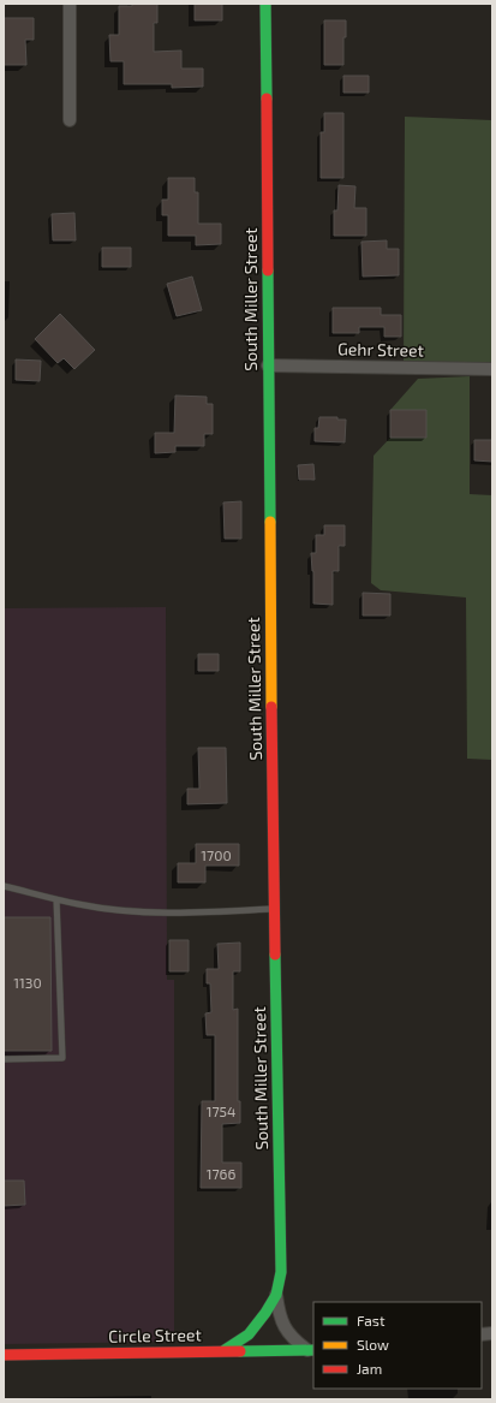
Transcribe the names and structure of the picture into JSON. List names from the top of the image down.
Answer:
{
  "streets": {
    "street": ["South Miller Street", "Gehr Street", "Circle Street"]
  },
  "crossings": [
    ["South Miller Street", "Gehr Street"],
    ["South Miller Street", "Circle Street"]
  ],
  "house_numbers": [
    "1700",
    "1130",
    "1754",
    "1766"
  ],
  "legend": ["Fast", "Slow", "Jam"]
}
